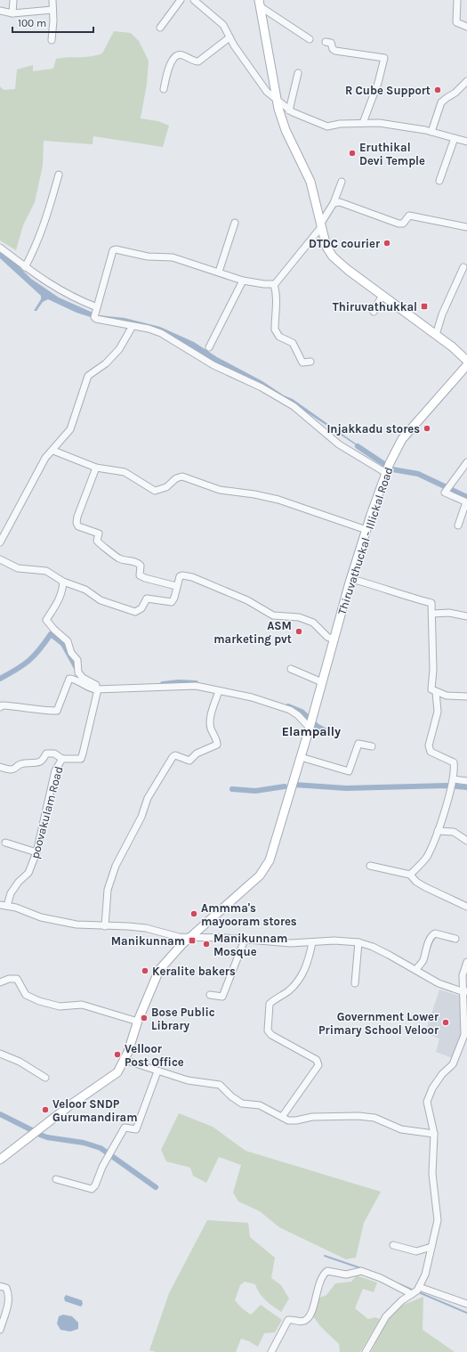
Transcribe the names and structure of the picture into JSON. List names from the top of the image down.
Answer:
{
  "streets": {
    "main road": ["Thiruvathuckal - Illickal Road"],
    "street": ["poovakulam Road"]
  },
  "districts": ["Elampally"],
  "places": {
    "other": [
      "R Cube Support",
      "Eruthikal Devi Temple",
      "DTDC courier",
      "Injakkadu stores",
      "ASM marketing pvt",
      "Ammma's mayooram stores",
      "Manikunnam Mosque",
      "Keralite bakers",
      "Bose Public Library",
      "Government Lower Primary School Veloor",
      "Velloor Post Office",
      "Veloor SNDP Gurumandiram"
    ],
    "transit": ["Thiruvathukkal", "Manikunnam"]
  },
  "scale_bar": "100 m"
}
